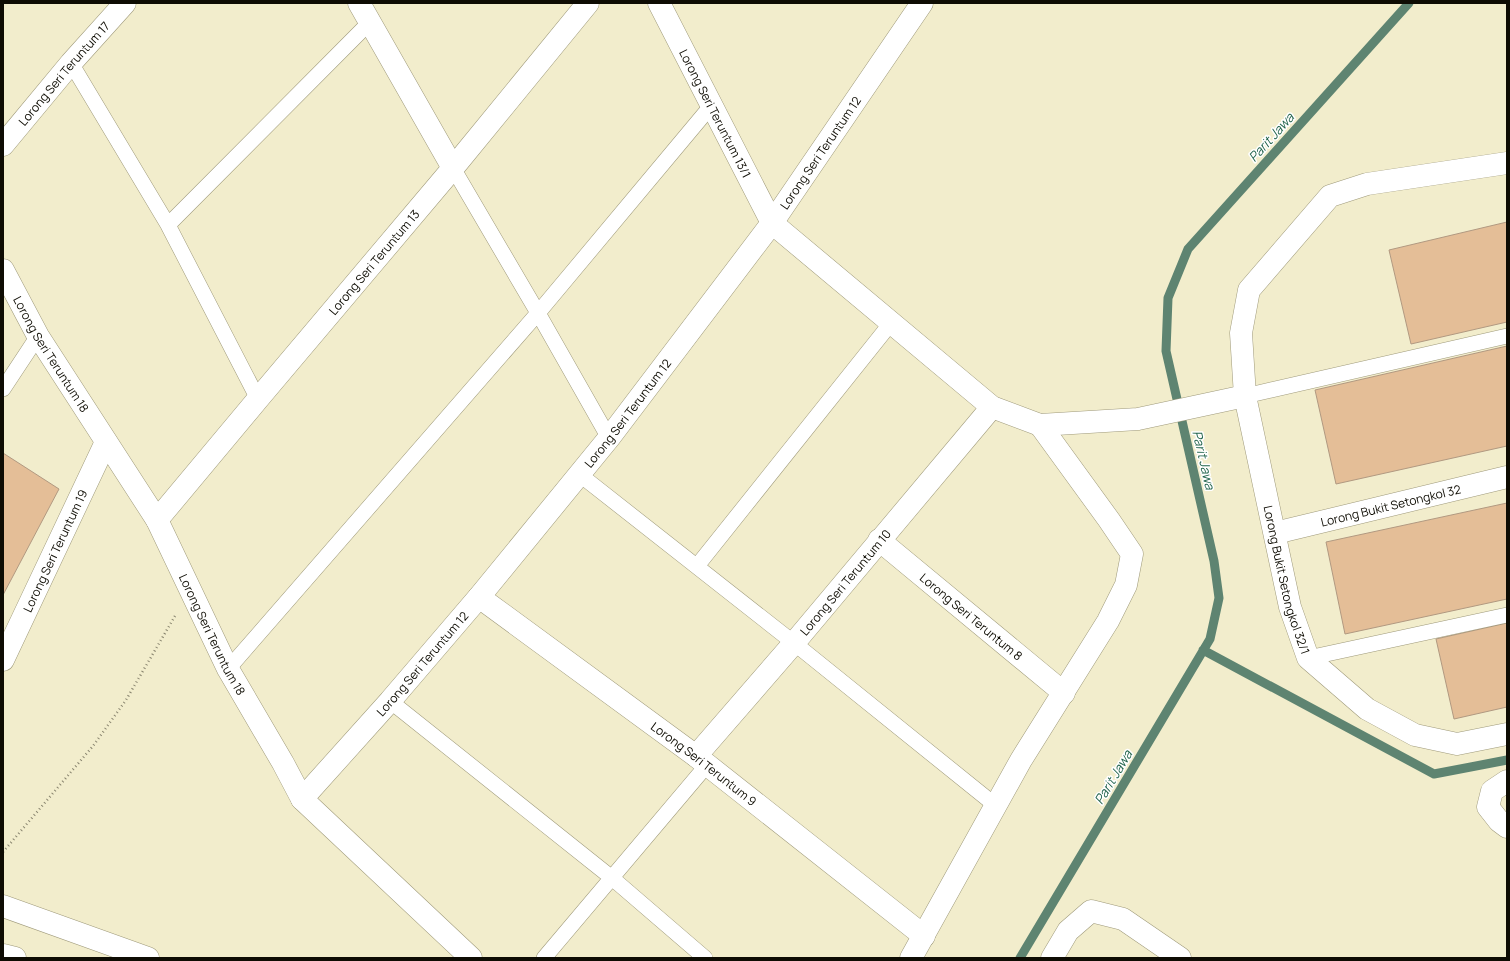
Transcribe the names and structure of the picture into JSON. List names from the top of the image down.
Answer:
{
  "streets": {
    "street": [
      "Lorong Seri Teruntum 17",
      "Lorong Seri Teruntum 13/1",
      "Lorong Seri Teruntum 12",
      "Lorong Seri Teruntum 13",
      "Lorong Seri Teruntum 18",
      "Lorong Bukit Setongkol 32",
      "Lorong Seri Teruntum 19",
      "Lorong Bukit Setongkol 32/1",
      "Lorong Seri Teruntum 10",
      "Lorong Seri Teruntum 8",
      "Lorong Seri Teruntum 9"
    ]
  },
  "crossings": [
    ["Lorong Seri Teruntum 13/1", "Lorong Seri Teruntum 12"],
    ["Lorong Seri Teruntum 12", "Lorong Seri Teruntum 18"],
    ["Lorong Seri Teruntum 12", "Lorong Seri Teruntum 9"],
    ["Lorong Seri Teruntum 13", "Lorong Seri Teruntum 18"],
    ["Lorong Seri Teruntum 18", "Lorong Seri Teruntum 19"],
    ["Lorong Bukit Setongkol 32", "Lorong Bukit Setongkol 32/1"],
    ["Lorong Seri Teruntum 10", "Lorong Seri Teruntum 8"],
    ["Lorong Seri Teruntum 10", "Lorong Seri Teruntum 9"]
  ],
  "water": ["Parit Jawa"]
}
